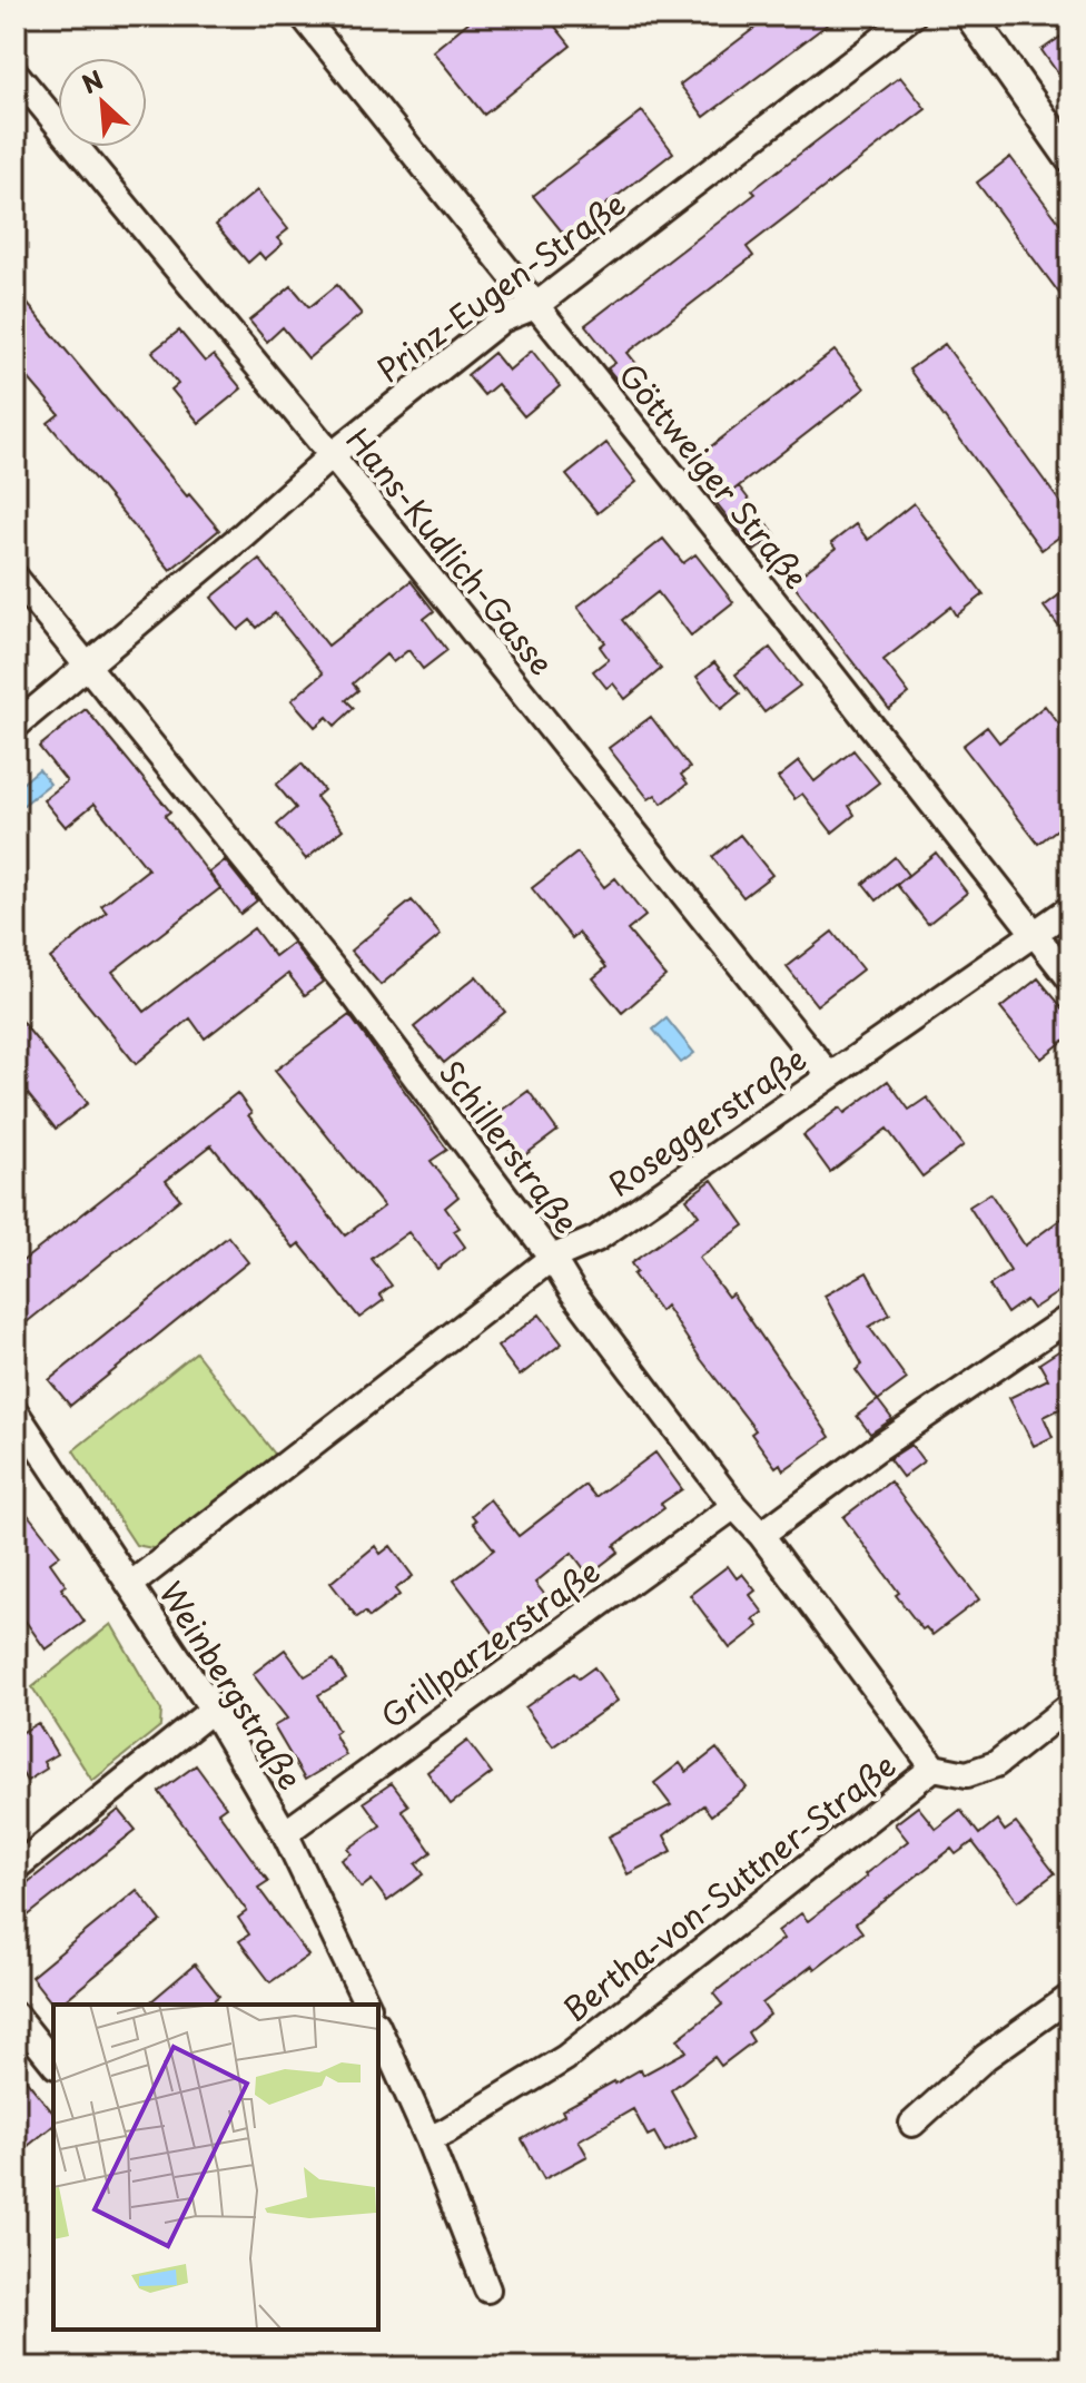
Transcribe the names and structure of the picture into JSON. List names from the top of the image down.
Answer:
{
  "streets": {
    "street": [
      "Prinz-Eugen-Straße",
      "Göttweiger Straße",
      "Hans-Kudlich-Gasse",
      "Roseggerstraße",
      "Schillerstraße",
      "Grillparzerstraße",
      "Weinbergstraße",
      "Bertha-von-Suttner-Straße"
    ]
  },
  "crossings": [
    ["Prinz-Eugen-Straße", "Göttweiger Straße"],
    ["Prinz-Eugen-Straße", "Hans-Kudlich-Gasse"],
    ["Prinz-Eugen-Straße", "Schillerstraße"],
    ["Göttweiger Straße", "Roseggerstraße"],
    ["Hans-Kudlich-Gasse", "Roseggerstraße"],
    ["Roseggerstraße", "Schillerstraße"],
    ["Roseggerstraße", "Weinbergstraße"],
    ["Schillerstraße", "Grillparzerstraße"],
    ["Schillerstraße", "Bertha-von-Suttner-Straße"],
    ["Grillparzerstraße", "Weinbergstraße"]
  ],
  "north": "top left"
}
